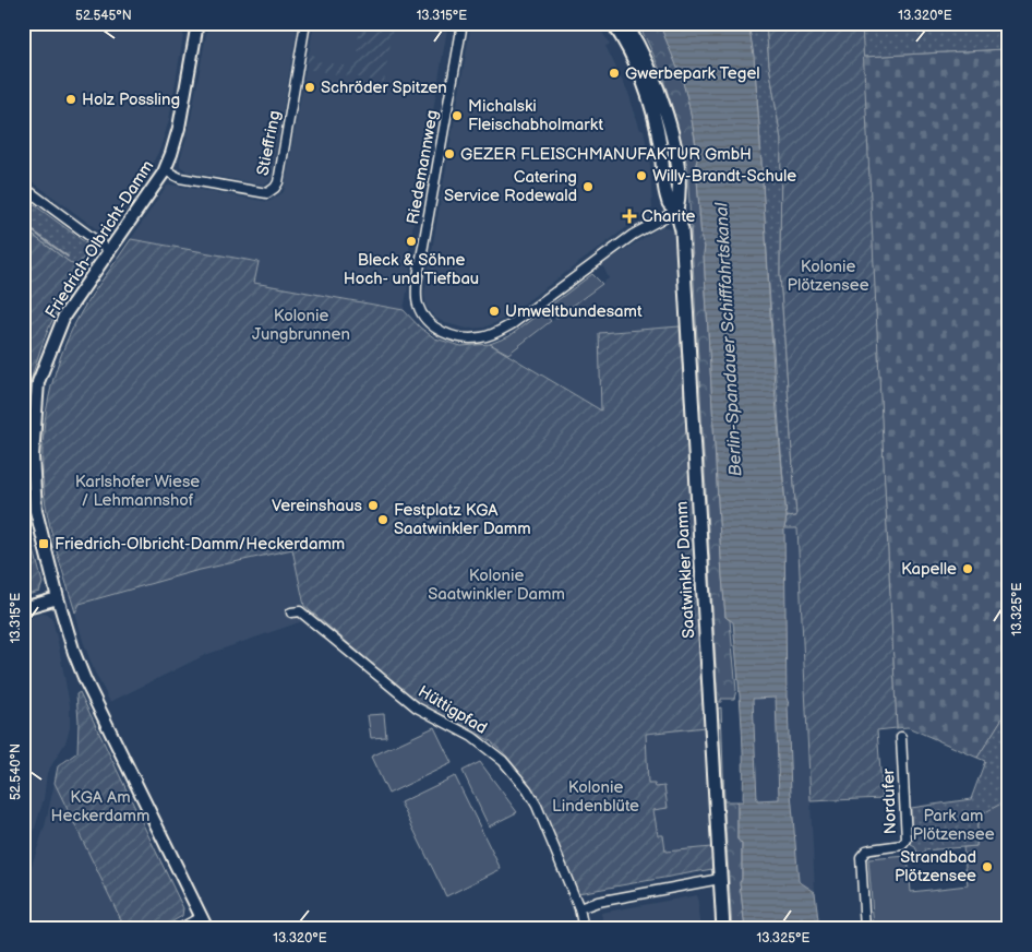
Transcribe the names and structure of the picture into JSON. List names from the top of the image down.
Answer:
{
  "streets": {
    "main road": ["Saatwinkler Damm"],
    "street": [
      "Stieffring",
      "Riedemannweg",
      "Friedrich-Olbricht-Damm",
      "Hüttigpfad",
      "Nordufer"
    ]
  },
  "crossings": [
    ["Stieffring", "Friedrich-Olbricht-Damm"],
    ["Riedemannweg", "Saatwinkler Damm"]
  ],
  "water": ["Berlin-Spandauer Schifffahrtskanal"],
  "parks": [
    "Kolonie Plötzensee",
    "Kolonie Jungbrunnen",
    "Karlshofer Wiese / Lehmannshof",
    "Kolonie Saatwinkler Damm",
    "Kolonie Lindenblüte",
    "KGA Am Heckerdamm",
    "Park am Plötzensee"
  ],
  "places": {
    "other": [
      "Gwerbepark Tegel",
      "Schröder Spitzen",
      "Holz Possling",
      "Michalski Fleischabholmarkt",
      "GEZER FLEISCHMANUFAKTUR GmbH",
      "Willy-Brandt-Schule",
      "Catering Service Rodewald",
      "Bleck & Söhne Hoch- und Tiefbau",
      "Umweltbundesamt",
      "Vereinshaus",
      "Festplatz KGA Saatwinkler Damm",
      "Kapelle",
      "Strandbad Plötzensee"
    ],
    "health": ["Charite"],
    "transit": ["Friedrich-Olbricht-Damm/Heckerdamm"]
  },
  "coordinates": [
    "52.545°N",
    "13.315°E",
    "13.320°E",
    "13.325°E",
    "52.540°N"
  ]
}
